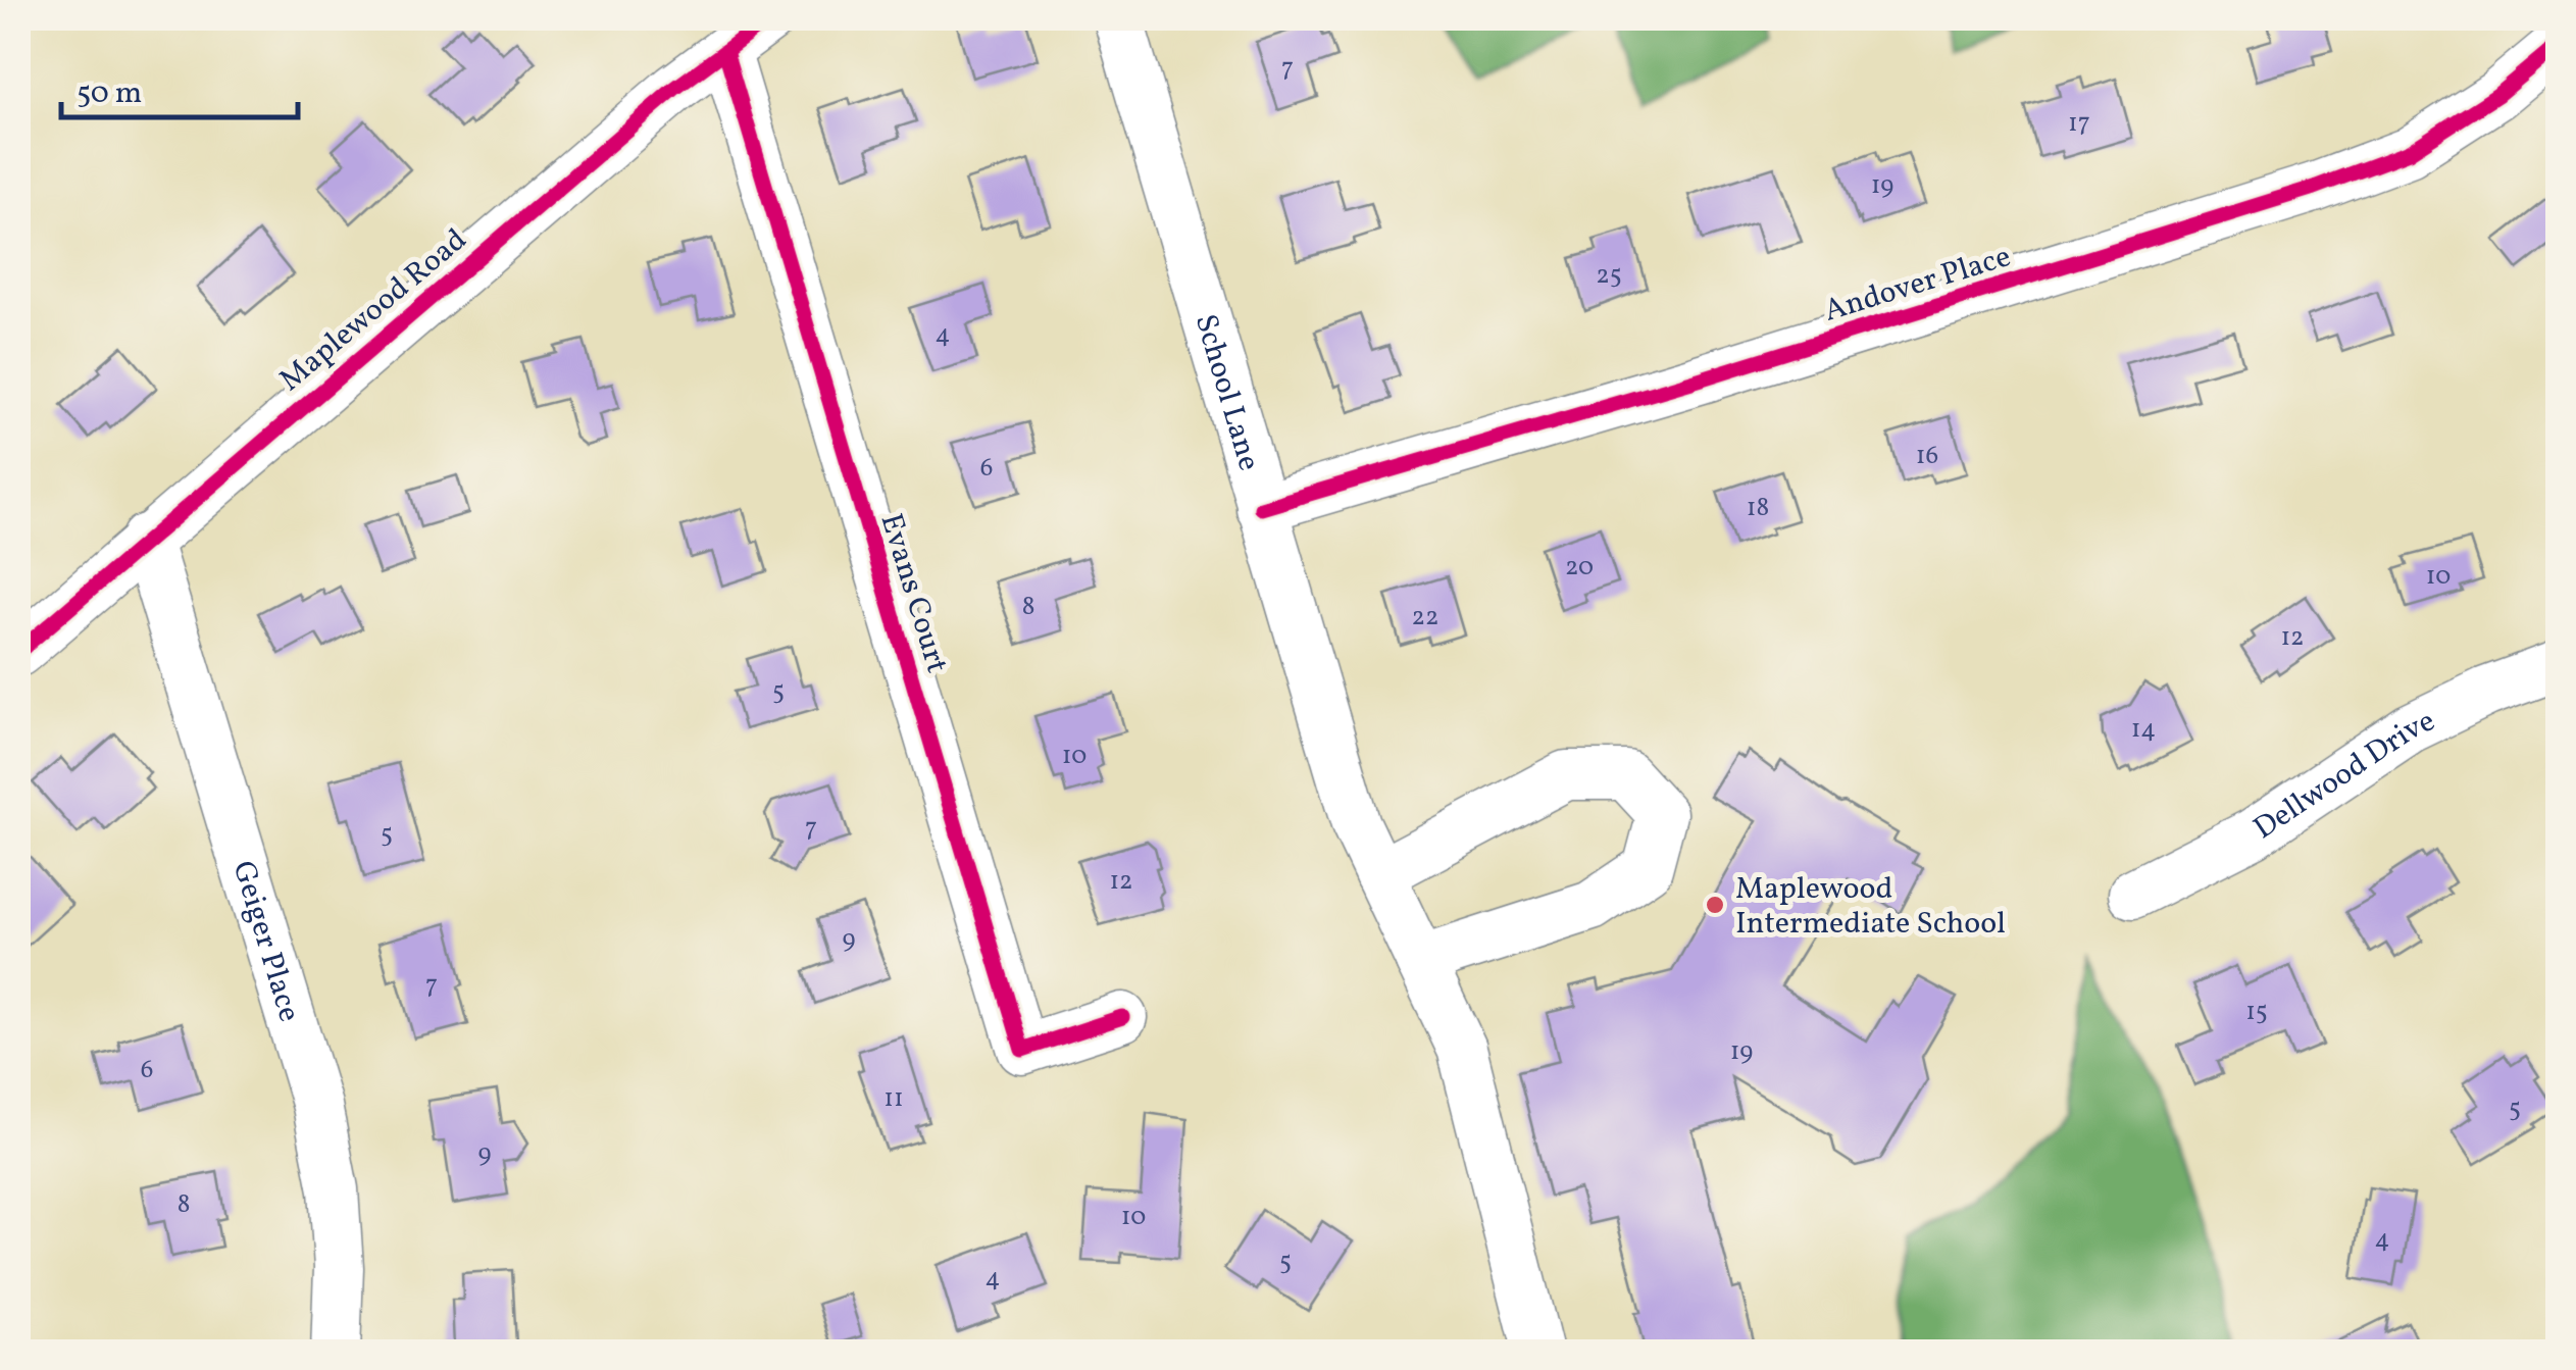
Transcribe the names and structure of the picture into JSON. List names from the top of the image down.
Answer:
{
  "streets": {
    "street": [
      "Andover Place",
      "Maplewood Road",
      "School Lane",
      "Evans Court",
      "Dellwood Drive",
      "Geiger Place"
    ]
  },
  "crossings": [
    ["Andover Place", "School Lane"],
    ["Maplewood Road", "Evans Court"],
    ["Maplewood Road", "Geiger Place"]
  ],
  "places": ["Maplewood Intermediate School"],
  "house_numbers": [
    "7",
    "17",
    "19",
    "25",
    "4",
    "16",
    "6",
    "18",
    "20",
    "10",
    "8",
    "22",
    "12",
    "5",
    "14",
    "10",
    "7",
    "5",
    "12",
    "9",
    "7",
    "15",
    "19",
    "6",
    "11",
    "5",
    "9",
    "8",
    "10",
    "4",
    "5",
    "4"
  ],
  "scale_bar": "50 m"
}
